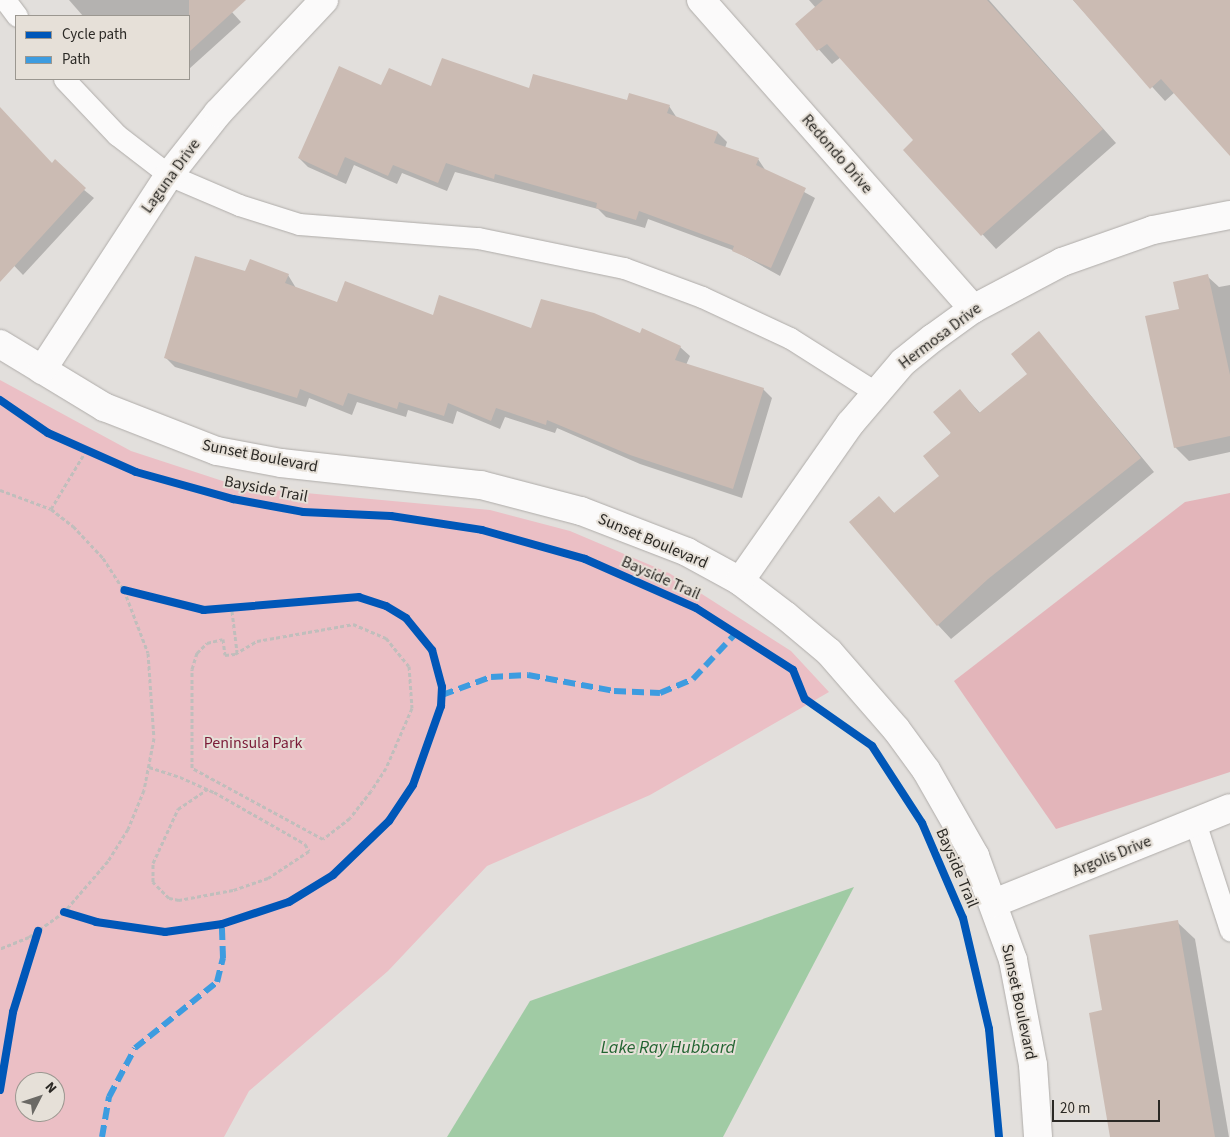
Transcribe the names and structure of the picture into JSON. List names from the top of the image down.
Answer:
{
  "streets": {
    "street": [
      "Redondo Drive",
      "Laguna Drive",
      "Hermosa Drive",
      "Sunset Boulevard",
      "Argolis Drive"
    ],
    "cycle path": ["Bayside Trail"]
  },
  "crossings": [
    ["Redondo Drive", "Hermosa Drive"],
    ["Laguna Drive", "Sunset Boulevard"],
    ["Hermosa Drive", "Sunset Boulevard"],
    ["Sunset Boulevard", "Argolis Drive"]
  ],
  "water": ["Lake Ray Hubbard"],
  "parks": ["Peninsula Park"],
  "legend": ["Cycle path", "Path"],
  "scale_bar": "20 m",
  "north": "top right"
}
